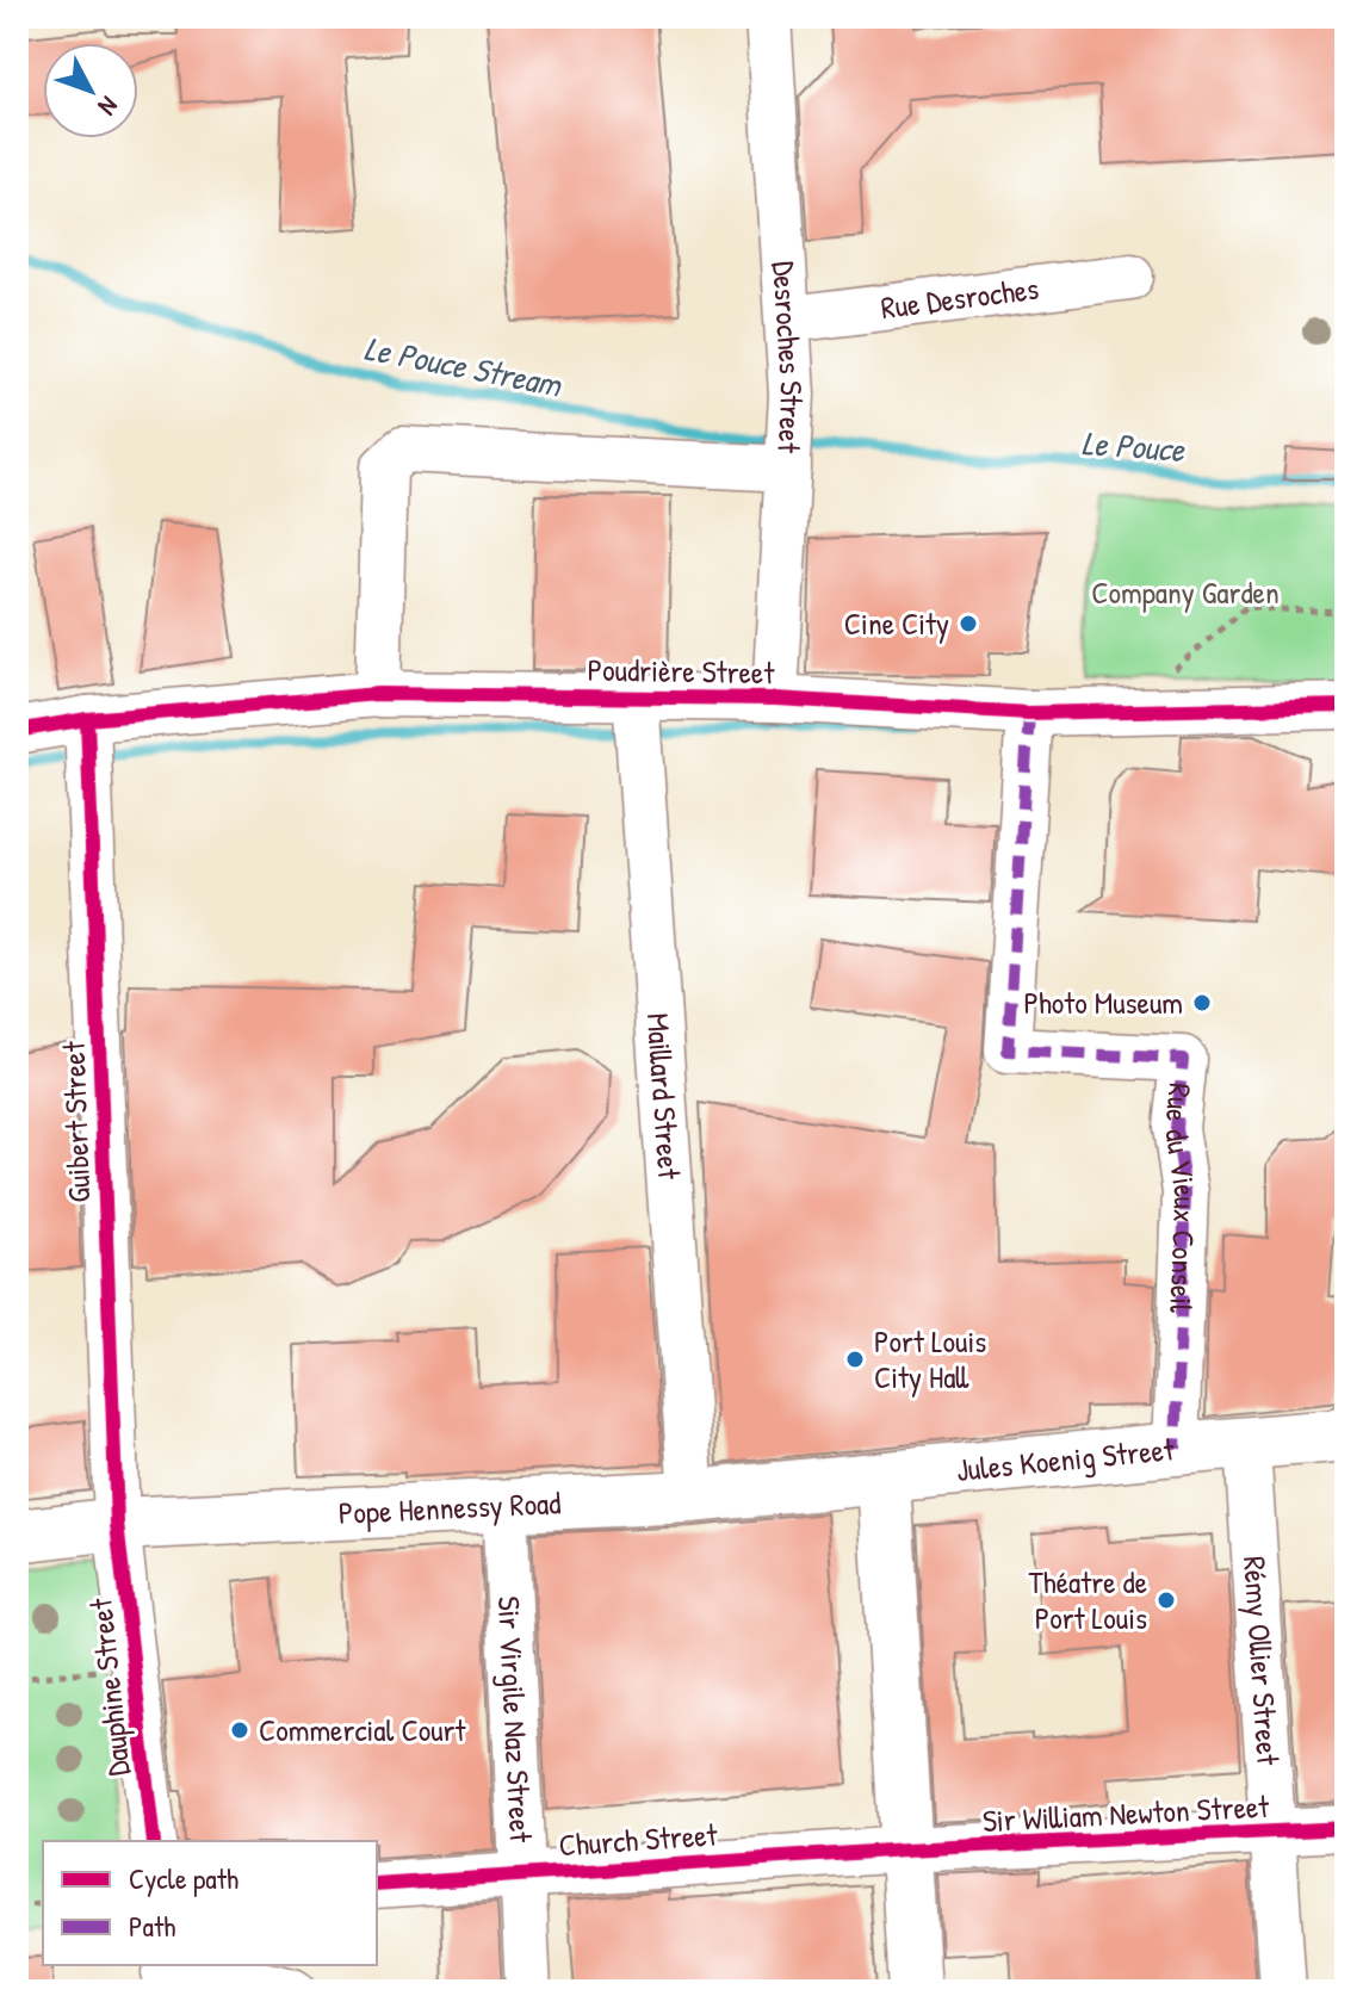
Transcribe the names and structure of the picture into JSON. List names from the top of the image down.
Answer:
{
  "streets": {
    "main road": ["Jules Koenig Street", "Pope Hennessy Road"],
    "street": [
      "Rue Desroches",
      "Desroches Street",
      "Poudrière Street",
      "Maillard Street",
      "Guibert Street",
      "Rue du Vieux Conseil",
      "Rémy Ollier Street",
      "Dauphine Street",
      "Sir Virgile Naz Street",
      "Sir William Newton Street",
      "Church Street"
    ]
  },
  "crossings": [
    ["Rue Desroches", "Desroches Street"],
    ["Desroches Street", "Poudrière Street"],
    ["Poudrière Street", "Maillard Street"],
    ["Poudrière Street", "Guibert Street"],
    ["Poudrière Street", "Rue du Vieux Conseil"],
    ["Maillard Street", "Pope Hennessy Road"],
    ["Guibert Street", "Pope Hennessy Road"],
    ["Guibert Street", "Dauphine Street"],
    ["Rue du Vieux Conseil", "Jules Koenig Street"],
    ["Jules Koenig Street", "Pope Hennessy Road"],
    ["Jules Koenig Street", "Rémy Ollier Street"],
    ["Pope Hennessy Road", "Dauphine Street"],
    ["Pope Hennessy Road", "Sir Virgile Naz Street"],
    ["Rémy Ollier Street", "Sir William Newton Street"],
    ["Sir Virgile Naz Street", "Church Street"],
    ["Sir William Newton Street", "Church Street"]
  ],
  "water": ["Le Pouce Stream", "Le Pouce"],
  "parks": ["Company Garden"],
  "places": [
    "Cine City",
    "Photo Museum",
    "Port Louis City Hall",
    "Théatre de Port Louis",
    "Commercial Court"
  ],
  "legend": ["Cycle path", "Path"],
  "north": "bottom right"
}
